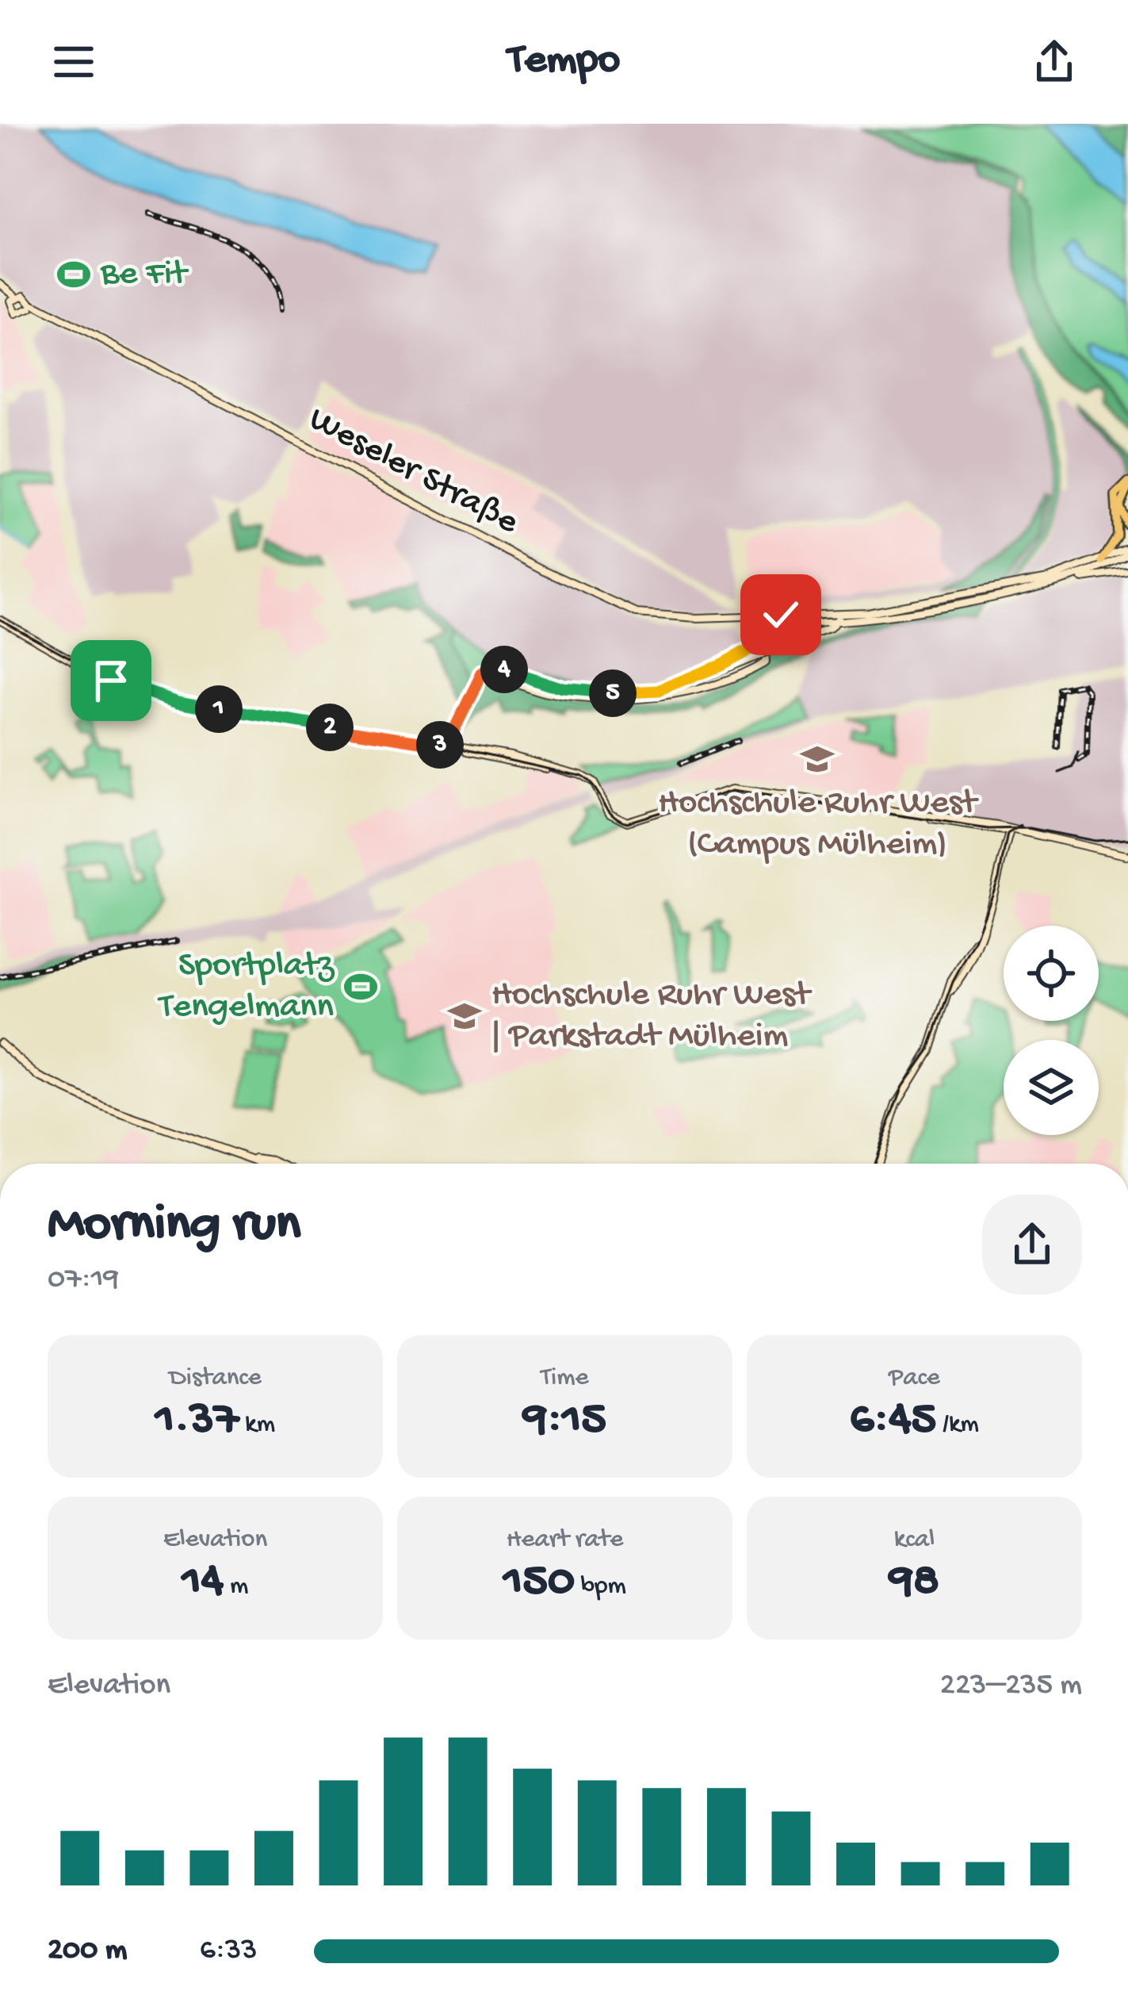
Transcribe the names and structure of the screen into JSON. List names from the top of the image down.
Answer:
{
  "streets": {
    "main road": ["Weseler Straße"]
  },
  "places": {
    "sports": ["Be Fit", "Sportplatz Tengelmann"],
    "school or university": ["Hochschule Ruhr West (Campus Mülheim)", "Hochschule Ruhr West | Parkstadt Mülheim"]
  },
  "page": {
    "header": "Tempo",
    "pins": [
      "4",
      "5",
      "1",
      "2",
      "3"
    ],
    "heading": ["Morning run", "07:19"],
    "stats": [
      ["Distance", "1.37 km"],
      ["Time", "9:15"],
      ["Pace", "6:45 /km"],
      ["Elevation", "14 m"],
      ["Heart rate", "150 bpm"],
      ["kcal", "98"]
    ],
    "chart": ["Elevation", "223–235 m"],
    "list": [
      {
        "name": "200 m",
        "note": "6:33"
      }
    ]
  }
}
